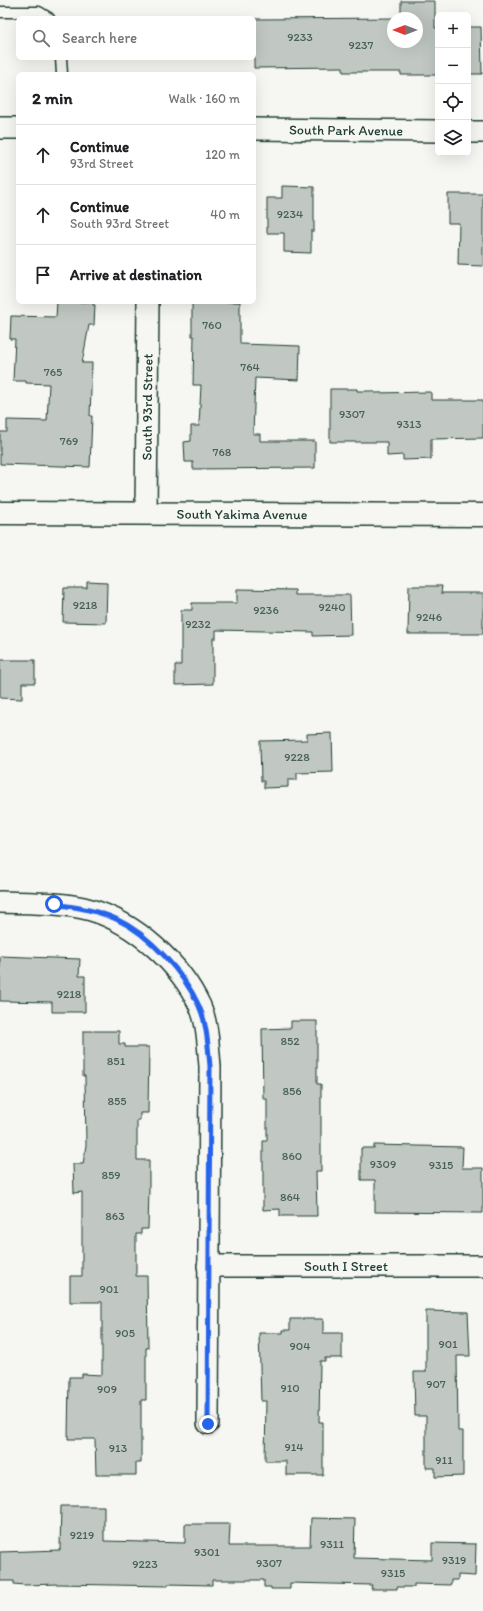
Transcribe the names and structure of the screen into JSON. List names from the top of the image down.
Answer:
{
  "streets": {
    "main road": ["South Yakima Avenue"],
    "street": ["South Park Avenue", "South 93rd Street", "South I Street"]
  },
  "crossings": [
    ["South 93rd Street", "South Yakima Avenue"]
  ],
  "house_numbers": [
    "9233",
    "9237",
    "9234",
    "760",
    "764",
    "765",
    "9307",
    "9313",
    "769",
    "768",
    "9218",
    "9240",
    "9236",
    "9246",
    "9232",
    "9228",
    "9218",
    "852",
    "851",
    "856",
    "855",
    "860",
    "9309",
    "9315",
    "859",
    "864",
    "863",
    "901",
    "905",
    "901",
    "904",
    "907",
    "910",
    "909",
    "914",
    "913",
    "911",
    "9219",
    "9311",
    "9301",
    "9319",
    "9307",
    "9223",
    "9315"
  ],
  "north": "left",
  "page": {
    "map_buttons": ["+", "−"],
    "search": "Search here",
    "heading": ["2 min", "Walk · 160 m"],
    "list": [
      ["Continue", "93rd Street", "120 m"],
      ["Continue", "South 93rd Street", "40 m"],
      "Arrive at destination"
    ]
  }
}
